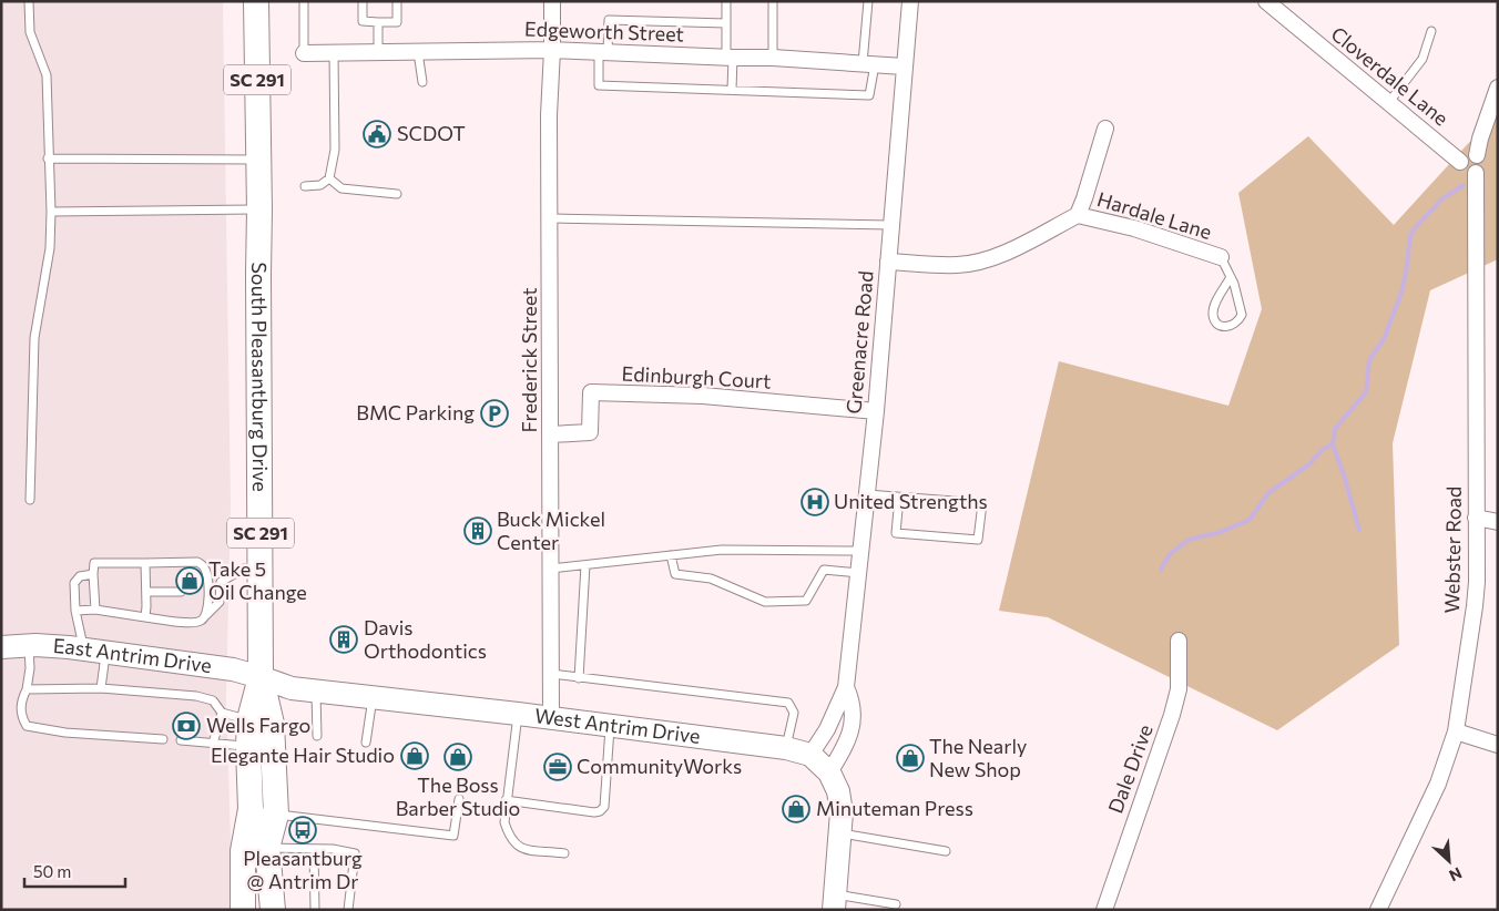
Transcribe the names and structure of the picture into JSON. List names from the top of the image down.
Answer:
{
  "streets": {
    "main road": ["SC 291", "South Pleasantburg Drive"],
    "street": [
      "Edgeworth Street",
      "Cloverdale Lane",
      "Hardale Lane",
      "Greenacre Road",
      "Frederick Street",
      "Edinburgh Court",
      "Webster Road",
      "East Antrim Drive",
      "West Antrim Drive",
      "Dale Drive"
    ]
  },
  "crossings": [
    ["Edgeworth Street", "Greenacre Road"],
    ["Edgeworth Street", "Frederick Street"],
    ["Cloverdale Lane", "Webster Road"],
    ["SC 291", "South Pleasantburg Drive"],
    ["SC 291", "East Antrim Drive"],
    ["SC 291", "West Antrim Drive"],
    ["Hardale Lane", "Greenacre Road"],
    ["Greenacre Road", "Edinburgh Court"],
    ["Greenacre Road", "West Antrim Drive"],
    ["Frederick Street", "Edinburgh Court"],
    ["Frederick Street", "West Antrim Drive"],
    ["South Pleasantburg Drive", "East Antrim Drive"],
    ["South Pleasantburg Drive", "West Antrim Drive"],
    ["East Antrim Drive", "West Antrim Drive"]
  ],
  "places": {
    "public building": ["SCDOT"],
    "parking": ["BMC Parking"],
    "hospital": ["United Strengths"],
    "building": ["Buck Mickel Center", "Davis Orthodontics"],
    "shop": [
      "Take 5 Oil Change",
      "Elegante Hair Studio",
      "The Boss Barber Studio",
      "The Nearly New Shop",
      "Minuteman Press"
    ],
    "bank": ["Wells Fargo"],
    "office": ["CommunityWorks"],
    "bus stop": ["Pleasantburg @ Antrim Dr"]
  },
  "scale_bar": "50 m",
  "north": "bottom right"
}
